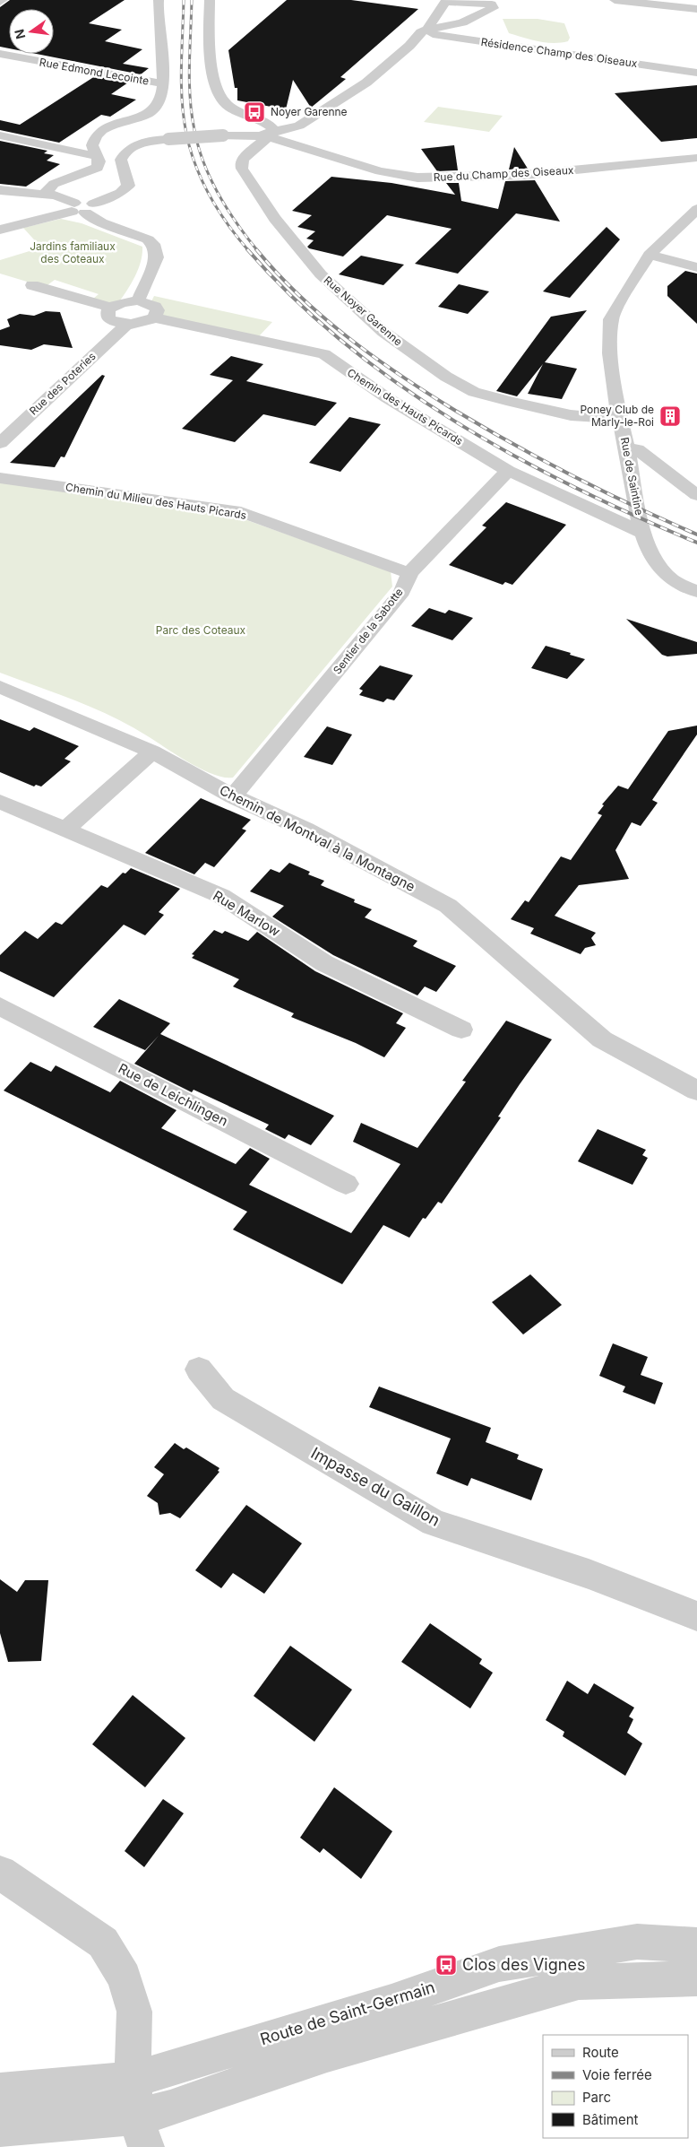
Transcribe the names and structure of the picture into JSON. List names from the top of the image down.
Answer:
{
  "streets": {
    "street": [
      "Résidence Champ des Oiseaux",
      "Rue Edmond Lecointe",
      "Rue du Champ des Oiseaux",
      "Rue Noyer Garenne",
      "Rue des Poteries",
      "Chemin des Hauts Picards",
      "Rue de Saintine",
      "Chemin du Milieu des Hauts Picards",
      "Sentier de la Sabotte",
      "Chemin de Montval à la Montagne",
      "Rue Marlow",
      "Rue de Leichlingen",
      "Impasse du Gaillon",
      "Route de Saint-Germain"
    ]
  },
  "crossings": [
    ["Rue du Champ des Oiseaux", "Rue Noyer Garenne"],
    ["Rue Noyer Garenne", "Rue de Saintine"],
    ["Chemin des Hauts Picards", "Rue de Saintine"],
    ["Chemin des Hauts Picards", "Sentier de la Sabotte"],
    ["Chemin du Milieu des Hauts Picards", "Sentier de la Sabotte"],
    ["Sentier de la Sabotte", "Chemin de Montval à la Montagne"]
  ],
  "parks": ["Jardins familiaux des Coteaux", "Parc des Coteaux"],
  "places": {
    "bus stop": ["Noyer Garenne", "Clos des Vignes"],
    "building": ["Poney Club de Marly-le-Roi"]
  },
  "legend": [
    "Route",
    "Voie ferrée",
    "Parc",
    "Bâtiment"
  ],
  "north": "left"
}
